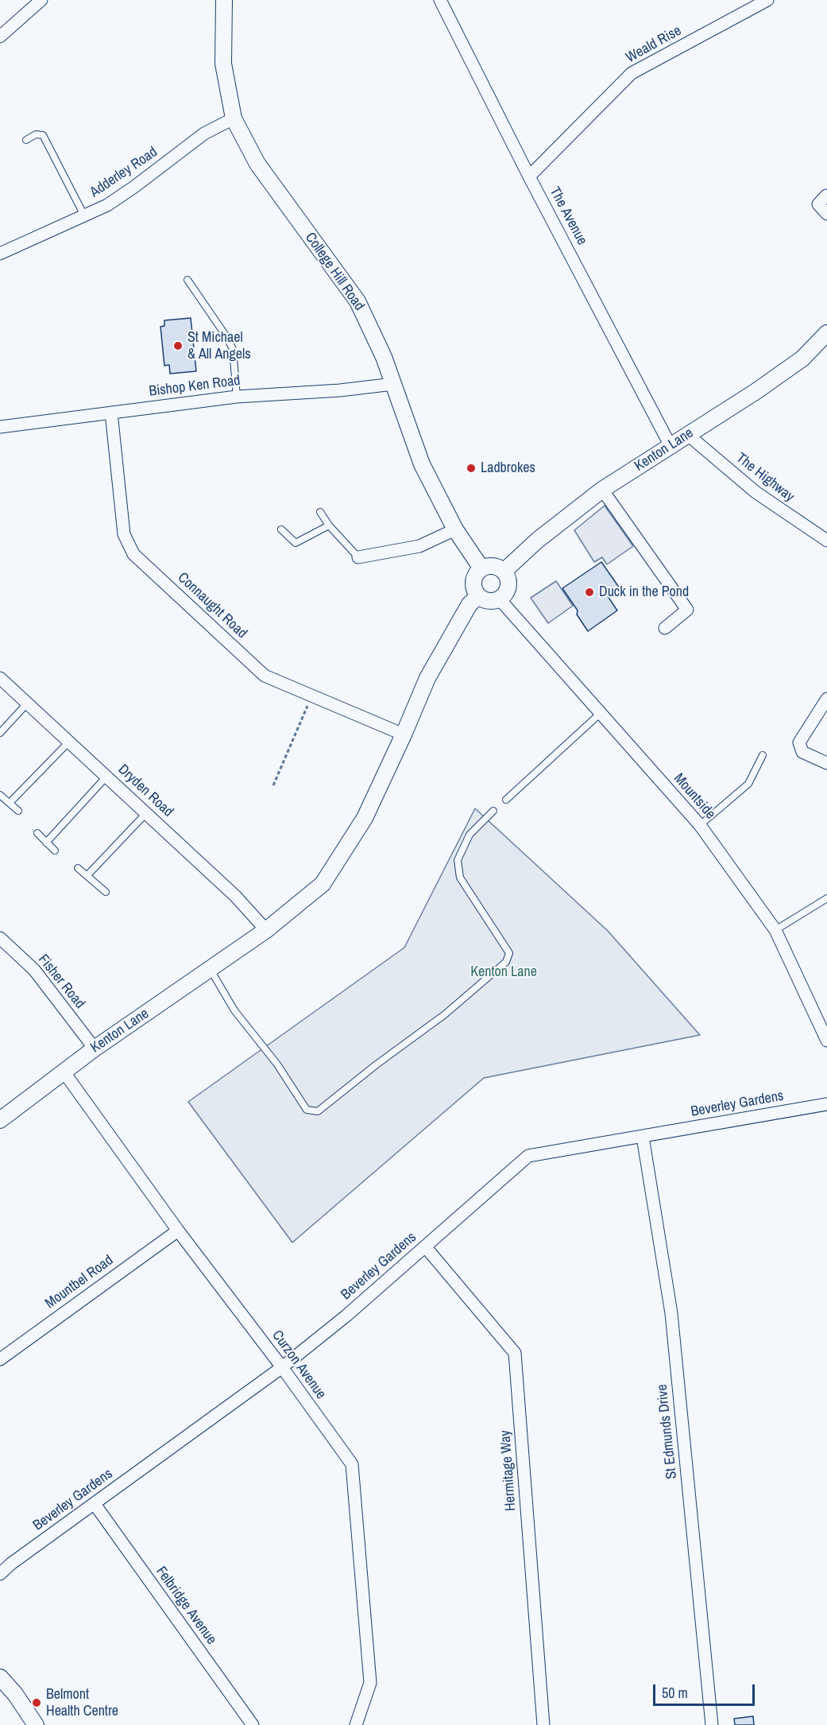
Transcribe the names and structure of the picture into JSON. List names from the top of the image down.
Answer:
{
  "streets": {
    "street": [
      "Weald Rise",
      "Adderley Road",
      "The Avenue",
      "College Hill Road",
      "Bishop Ken Road",
      "Kenton Lane",
      "The Highway",
      "Connaught Road",
      "Dryden Road",
      "Mountside",
      "Fisher Road",
      "Beverley Gardens",
      "Mountbel Road",
      "Curzon Avenue",
      "St Edmunds Drive",
      "Hermitage Way",
      "Felbridge Avenue"
    ]
  },
  "crossings": [
    ["Weald Rise", "The Avenue"],
    ["Adderley Road", "College Hill Road"],
    ["The Avenue", "Kenton Lane"],
    ["College Hill Road", "Bishop Ken Road"],
    ["College Hill Road", "Kenton Lane"],
    ["College Hill Road", "Mountside"],
    ["Bishop Ken Road", "Connaught Road"],
    ["Kenton Lane", "The Highway"],
    ["Kenton Lane", "Connaught Road"],
    ["Kenton Lane", "Dryden Road"],
    ["Kenton Lane", "Mountside"],
    ["Kenton Lane", "Fisher Road"],
    ["Kenton Lane", "Curzon Avenue"],
    ["Beverley Gardens", "Curzon Avenue"],
    ["Beverley Gardens", "St Edmunds Drive"],
    ["Beverley Gardens", "Hermitage Way"],
    ["Beverley Gardens", "Felbridge Avenue"],
    ["Mountbel Road", "Curzon Avenue"]
  ],
  "parks": ["Kenton Lane"],
  "places": [
    "St Michael & All Angels",
    "Ladbrokes",
    "Duck in the Pond",
    "Belmont Health Centre"
  ],
  "scale_bar": "50 m"
}
